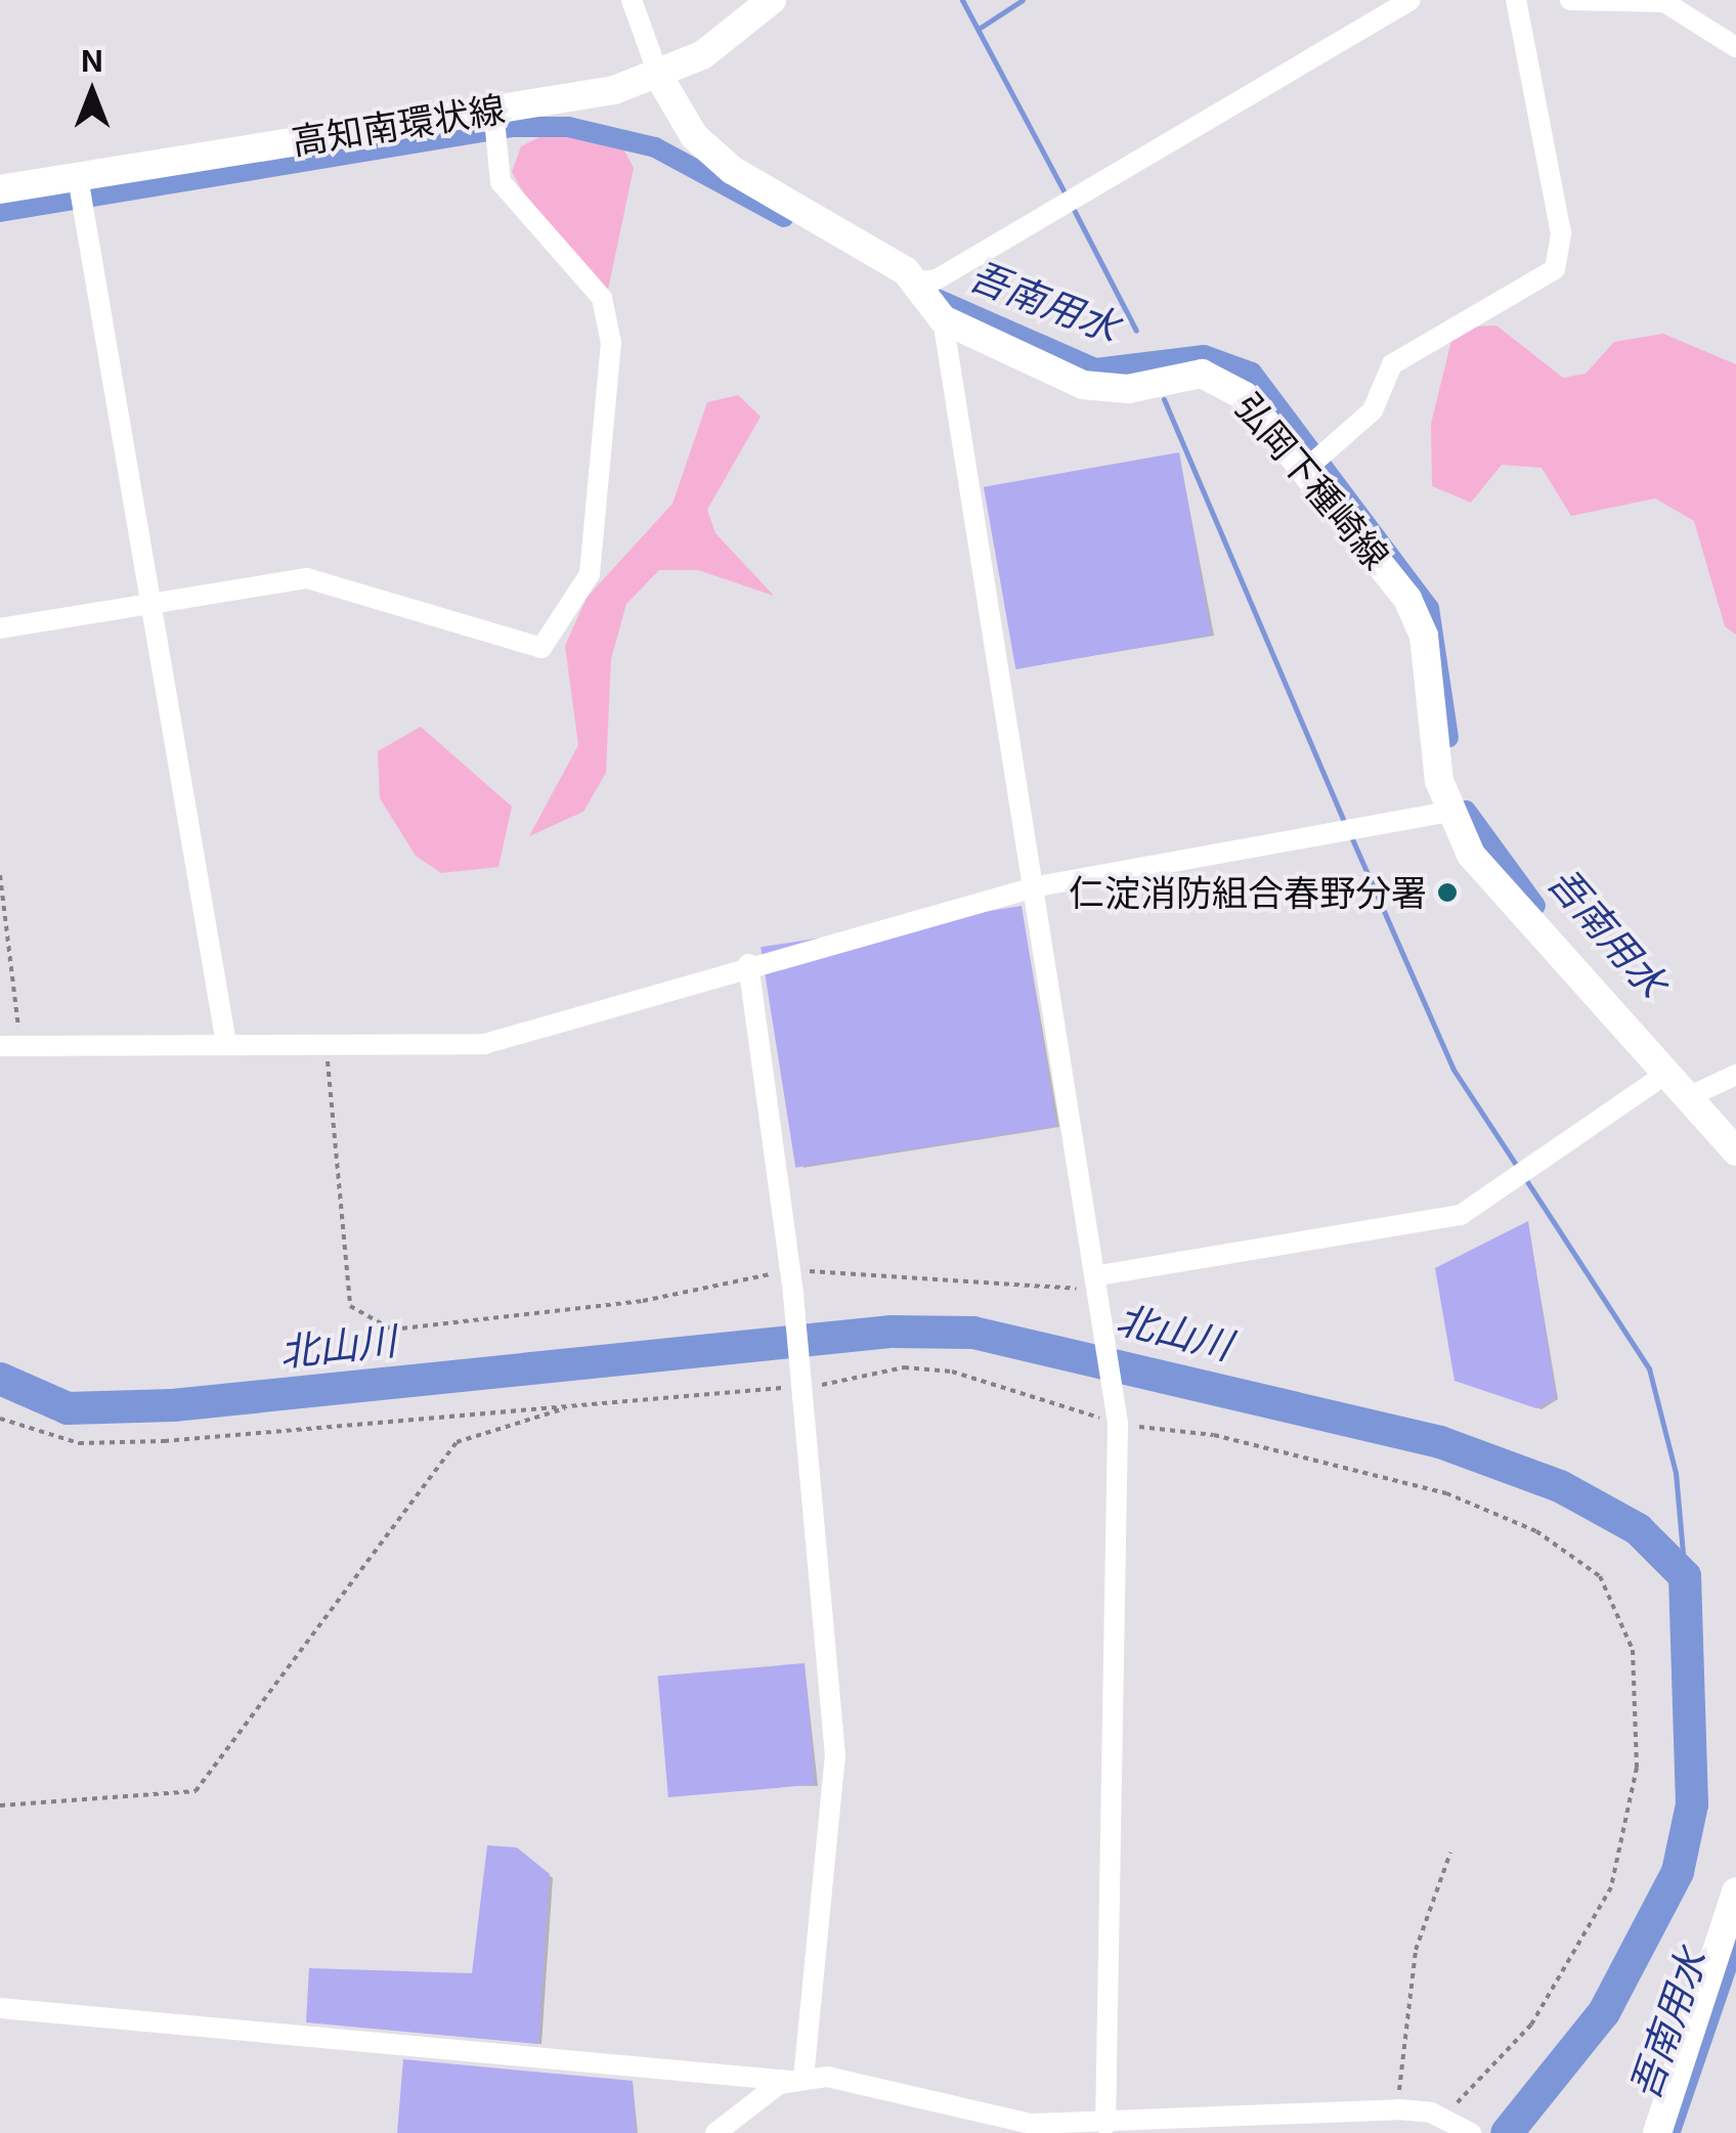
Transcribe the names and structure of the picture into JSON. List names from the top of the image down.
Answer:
{
  "streets": {
    "main road": ["高知南環状線", "弘岡下種崎線"]
  },
  "crossings": [
    ["高知南環状線", "弘岡下種崎線"]
  ],
  "water": ["吾南用水", "北山川"],
  "places": ["仁淀消防組合春野分署"],
  "north": "top"
}
